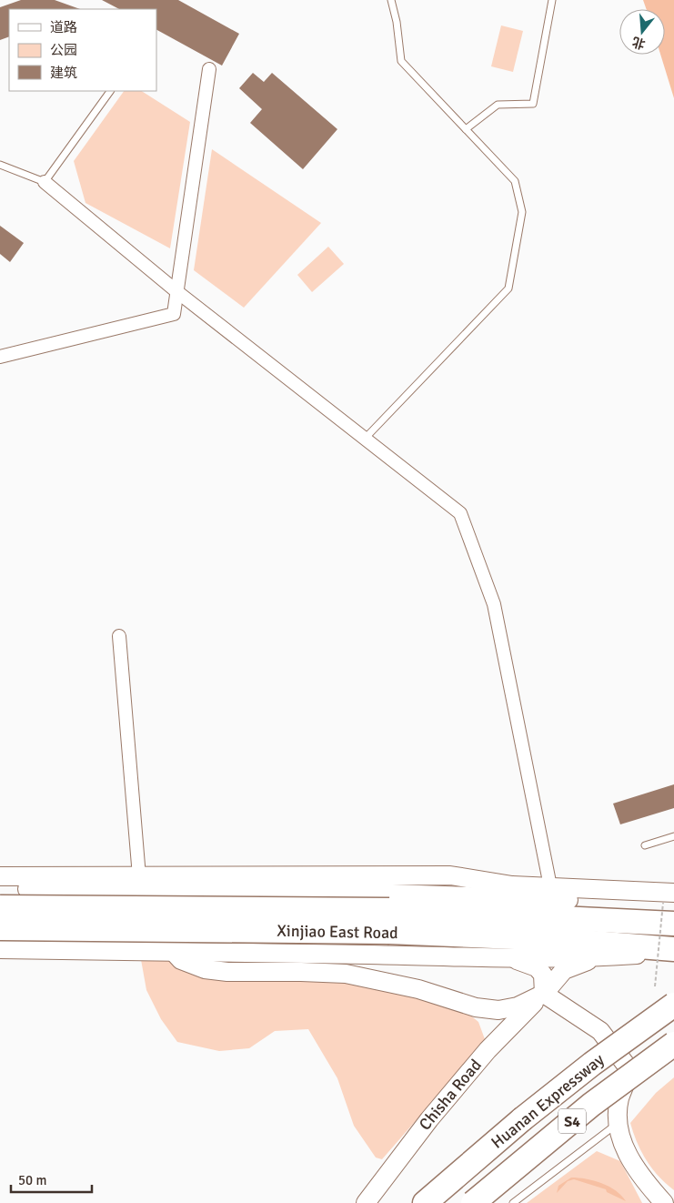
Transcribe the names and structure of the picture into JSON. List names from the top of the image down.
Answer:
{
  "streets": {
    "highway": ["Xinjiao East Road", "Huanan Expressway", "S4"],
    "main road": ["Chisha Road"]
  },
  "legend": ["道路", "公园", "建筑"],
  "scale_bar": "50 m",
  "north": "bottom"
}
